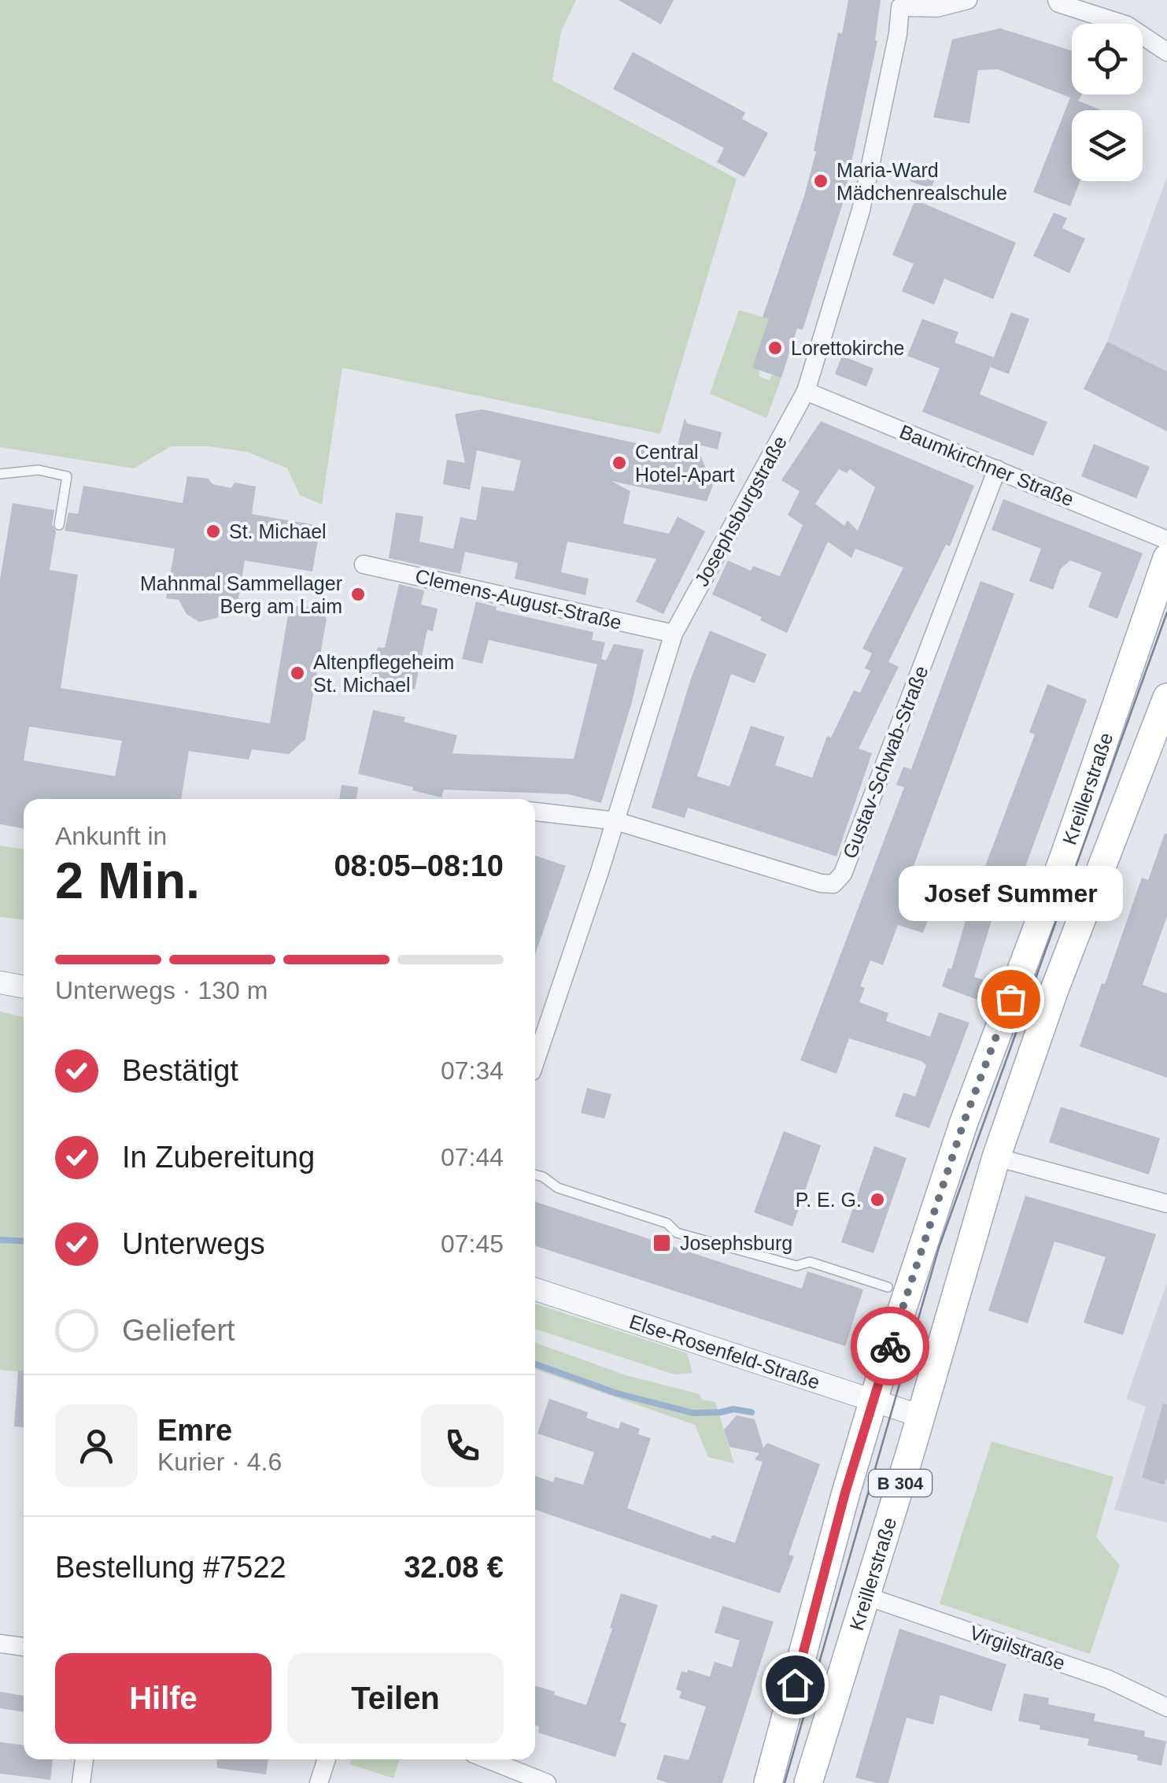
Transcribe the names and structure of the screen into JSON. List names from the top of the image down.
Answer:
{
  "streets": {
    "main road": ["Kreillerstraße", "B 304"],
    "street": [
      "Baumkirchner Straße",
      "Josephsburgstraße",
      "Clemens-August-Straße",
      "Gustav-Schwab-Straße",
      "Else-Rosenfeld-Straße",
      "Virgilstraße"
    ]
  },
  "crossings": [
    ["Baumkirchner Straße", "Josephsburgstraße"],
    ["Baumkirchner Straße", "Gustav-Schwab-Straße"],
    ["Josephsburgstraße", "Clemens-August-Straße"],
    ["Josephsburgstraße", "Gustav-Schwab-Straße"],
    ["Kreillerstraße", "Else-Rosenfeld-Straße"],
    ["Kreillerstraße", "Virgilstraße"]
  ],
  "places": {
    "other": [
      "Maria-Ward Mädchenrealschule",
      "Lorettokirche",
      "Central Hotel-Apart",
      "St. Michael",
      "Mahnmal Sammellager Berg am Laim",
      "Altenpflegeheim St. Michael",
      "Josef Summer",
      "P. E. G."
    ],
    "transit": ["Josephsburg"]
  },
  "page": {
    "heading": ["2 Min.", "Ankunft in", "08:05–08:10"],
    "panel": [
      "Emre",
      "Kurier · 4.6",
      "Bestellung #7522",
      "32.08 €"
    ],
    "bubble": "Josef Summer",
    "bar": "Unterwegs · 130 m",
    "list": [
      ["Bestätigt", "07:34"],
      ["In Zubereitung", "07:44"],
      ["Unterwegs", "07:45"],
      "Geliefert"
    ],
    "buttons": ["Hilfe", "Teilen"]
  }
}
